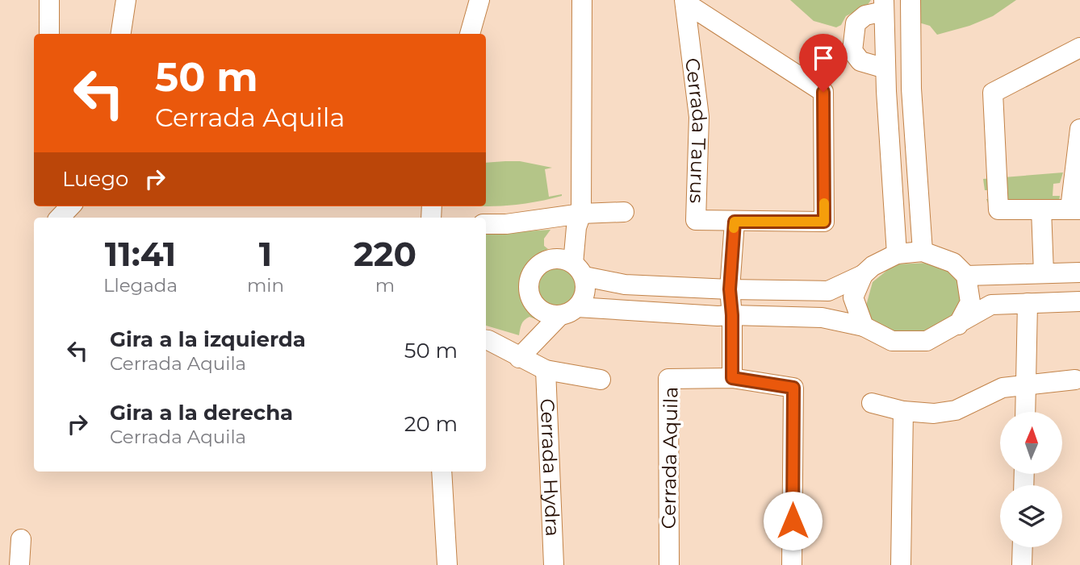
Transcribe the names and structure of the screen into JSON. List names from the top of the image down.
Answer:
{
  "streets": {
    "street": ["Cerrada Taurus", "Cerrada Aquila", "Cerrada Hydra"]
  },
  "north": "top",
  "page": {
    "turn": ["50 m", "Cerrada Aquila"],
    "then": "Luego",
    "eta": [
      "11:41",
      "Llegada",
      "1",
      "min",
      "220",
      "m"
    ],
    "list": [
      {
        "name": "Gira a la izquierda",
        "note": "Cerrada Aquila",
        "value": "50 m"
      },
      {
        "name": "Gira a la derecha",
        "note": "Cerrada Aquila",
        "value": "20 m"
      }
    ]
  }
}
